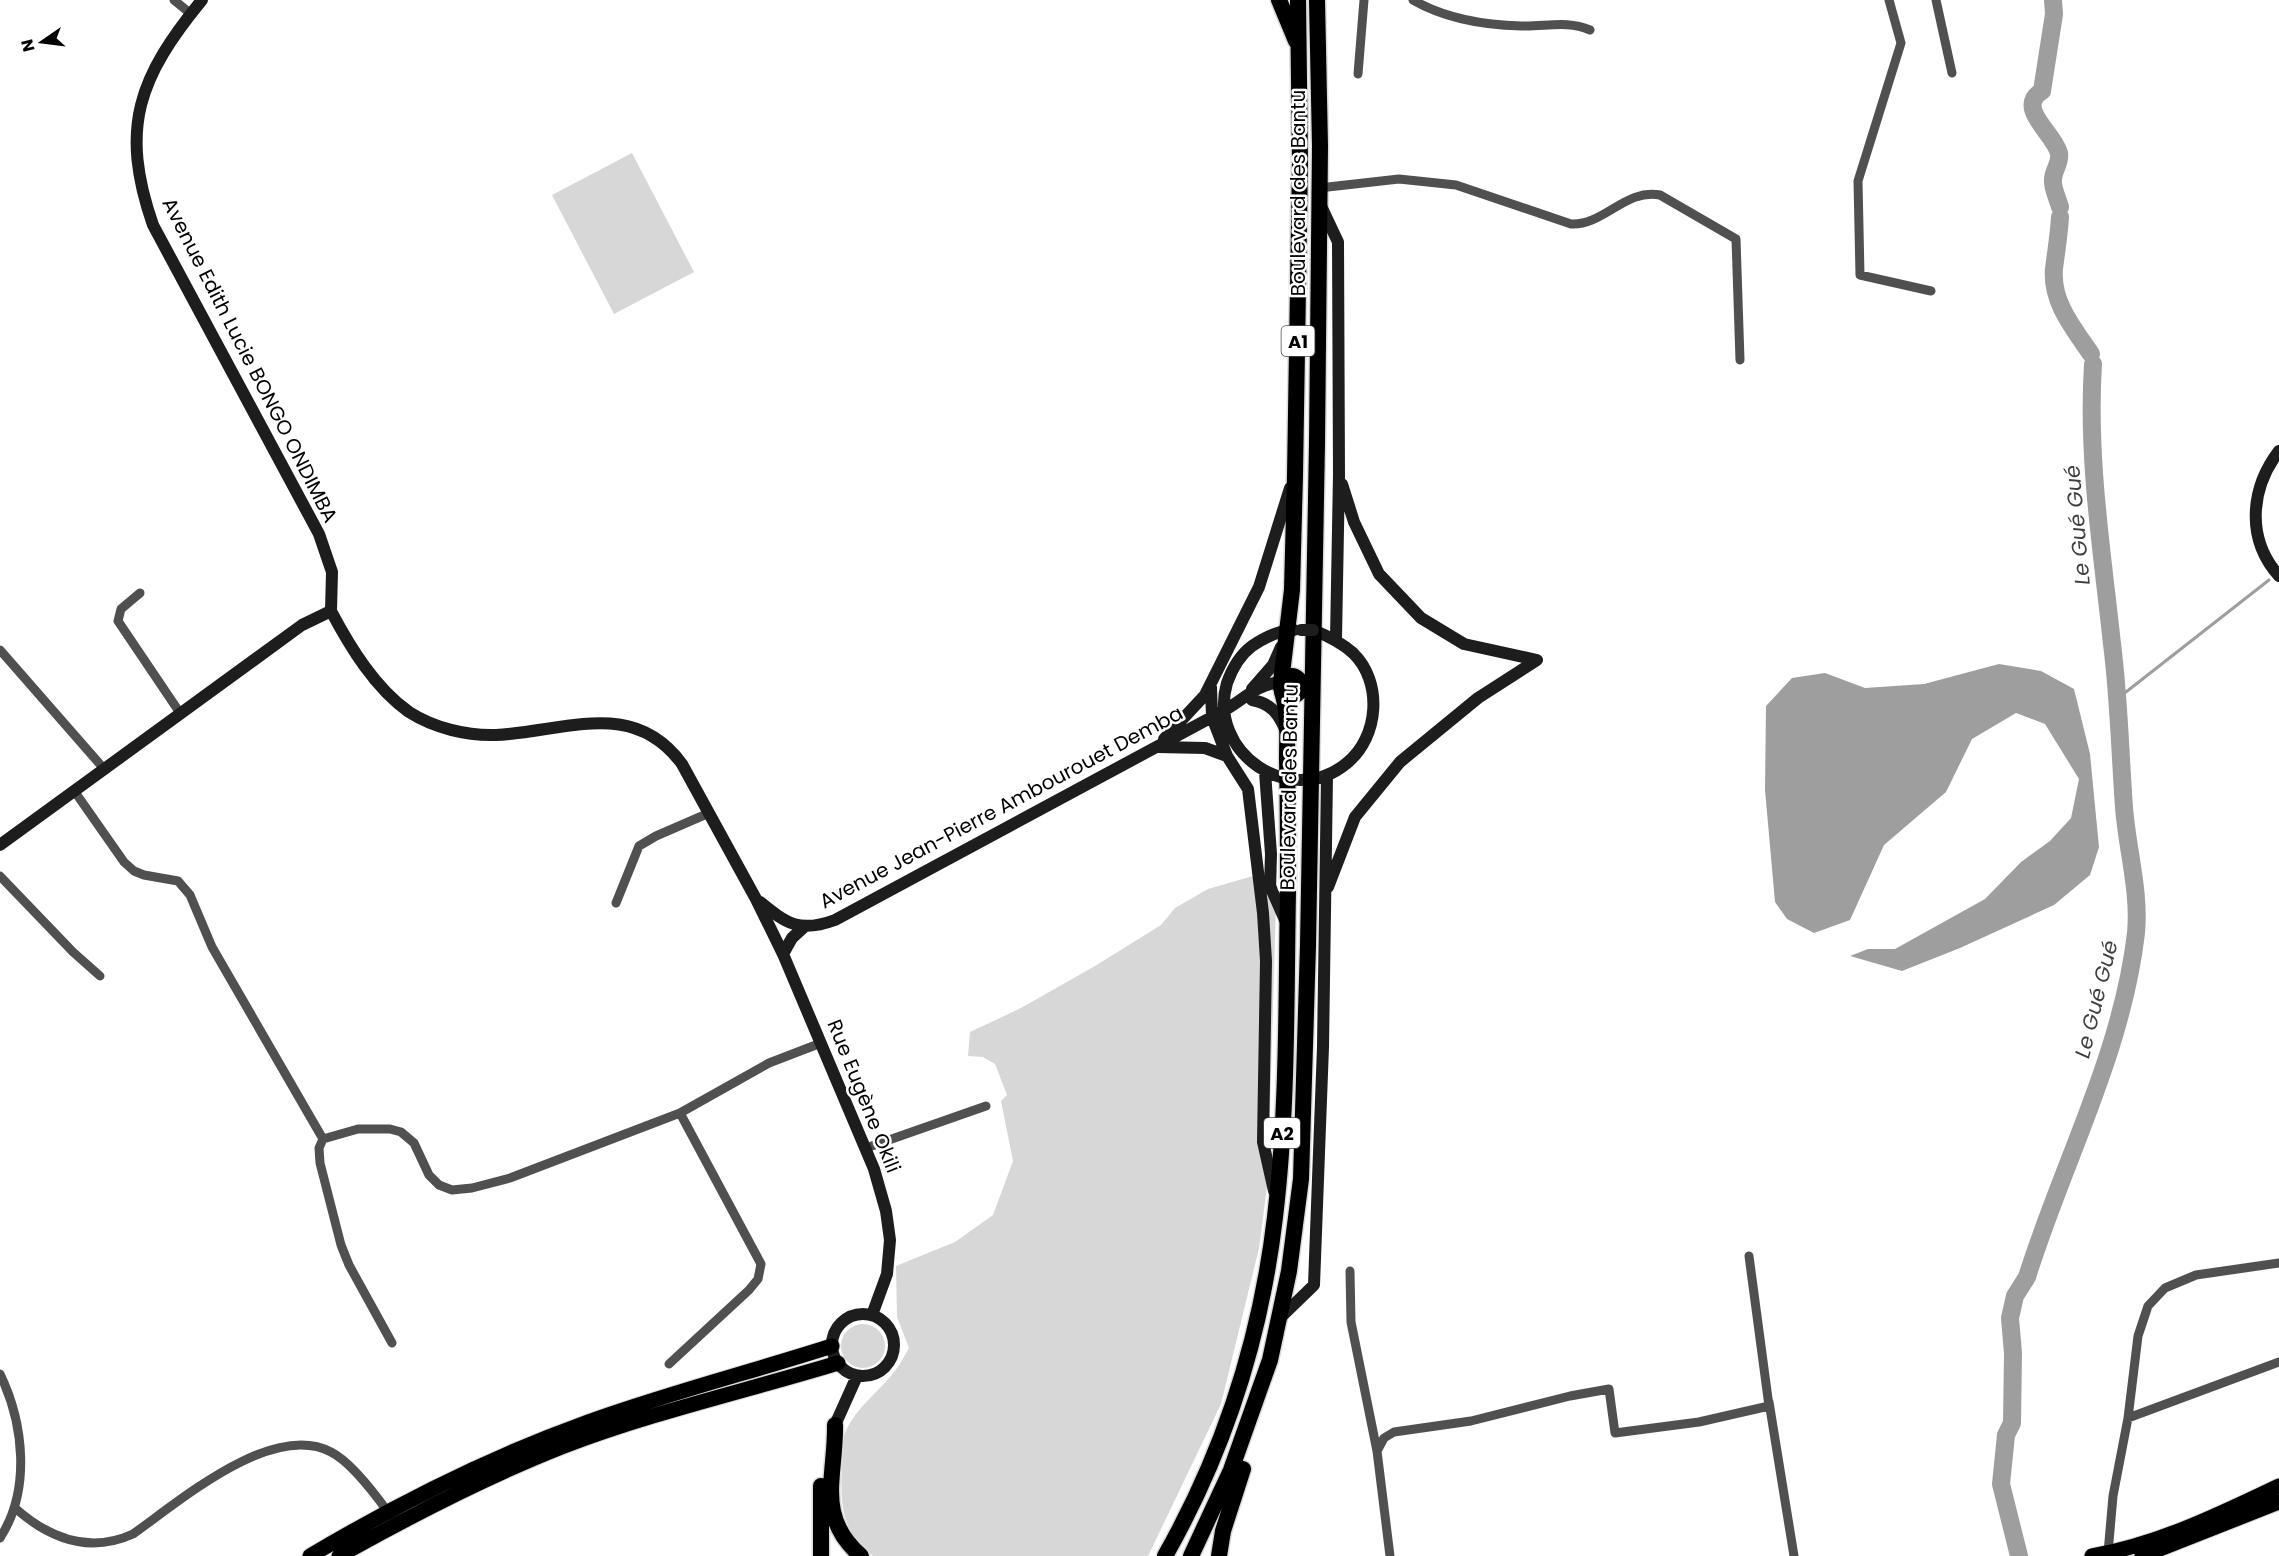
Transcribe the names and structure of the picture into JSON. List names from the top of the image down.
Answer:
{
  "streets": {
    "highway": ["Boulevard des Bantu", "A1", "A2"],
    "main road": ["Avenue Edith Lucie BONGO ONDIMBA", "Avenue Jean-Pierre Ambourouet Demba", "Rue Eugène Okili"]
  },
  "crossings": [
    ["Boulevard des Bantu", "Avenue Jean-Pierre Ambourouet Demba"],
    ["Avenue Edith Lucie BONGO ONDIMBA", "Rue Eugène Okili"],
    ["Avenue Jean-Pierre Ambourouet Demba", "Rue Eugène Okili"]
  ],
  "water": ["Le Gué Gué"],
  "north": "left"
}
